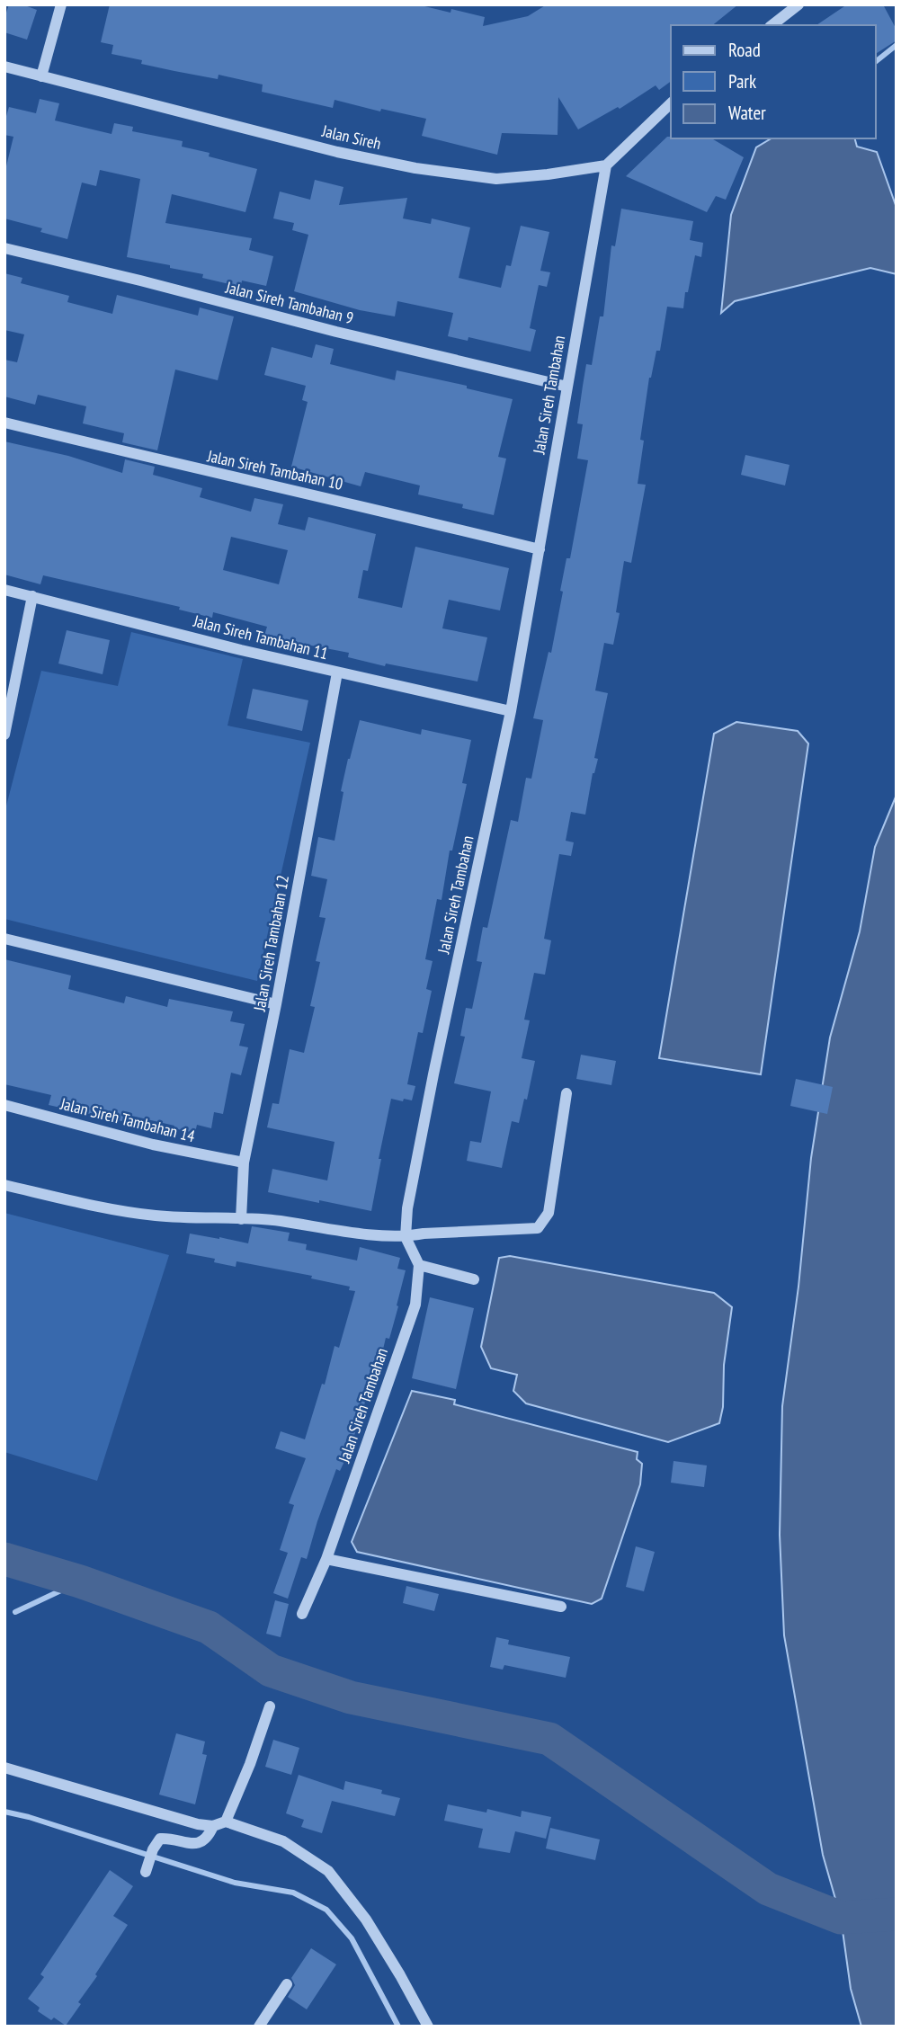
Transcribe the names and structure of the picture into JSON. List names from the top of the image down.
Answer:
{
  "streets": {
    "street": [
      "Jalan Sireh",
      "Jalan Sireh Tambahan 9",
      "Jalan Sireh Tambahan",
      "Jalan Sireh Tambahan 10",
      "Jalan Sireh Tambahan 11",
      "Jalan Sireh Tambahan 12",
      "Jalan Sireh Tambahan 14"
    ]
  },
  "crossings": [
    ["Jalan Sireh", "Jalan Sireh Tambahan"],
    ["Jalan Sireh Tambahan 9", "Jalan Sireh Tambahan"],
    ["Jalan Sireh Tambahan", "Jalan Sireh Tambahan 10"],
    ["Jalan Sireh Tambahan", "Jalan Sireh Tambahan 11"],
    ["Jalan Sireh Tambahan 11", "Jalan Sireh Tambahan 12"],
    ["Jalan Sireh Tambahan 12", "Jalan Sireh Tambahan 14"]
  ],
  "legend": ["Road", "Park", "Water"]
}
